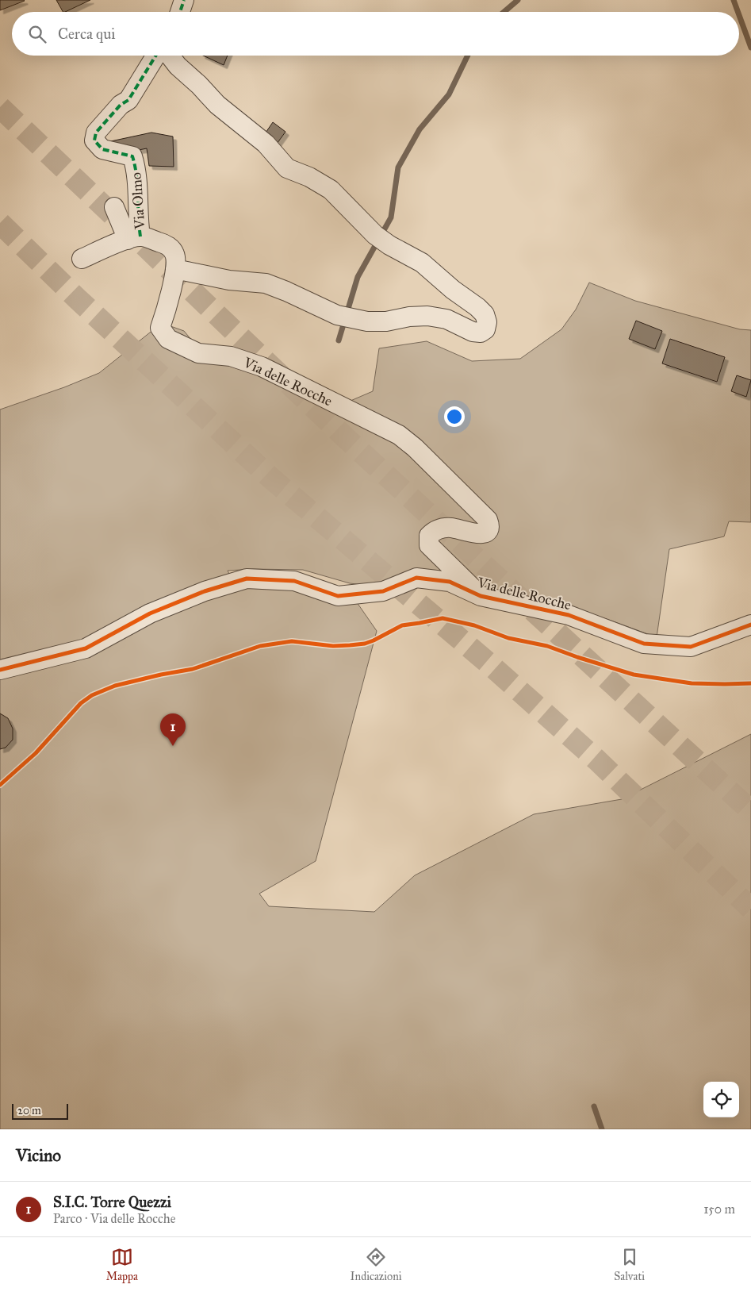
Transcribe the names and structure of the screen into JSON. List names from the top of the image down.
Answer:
{
  "streets": {
    "street": ["Via Olmo", "Via delle Rocche"]
  },
  "crossings": [
    ["Via Olmo", "Via delle Rocche"]
  ],
  "scale_bar": "20 m",
  "page": {
    "search": "Cerca qui",
    "pins": "1",
    "scale": "20 m",
    "heading": "Vicino",
    "list": [
      {
        "mark": "1",
        "name": "S.I.C. Torre Quezzi",
        "note": "Parco · Via delle Rocche",
        "value": "150 m"
      }
    ],
    "nav": ["Mappa", "Indicazioni", "Salvati"]
  }
}
